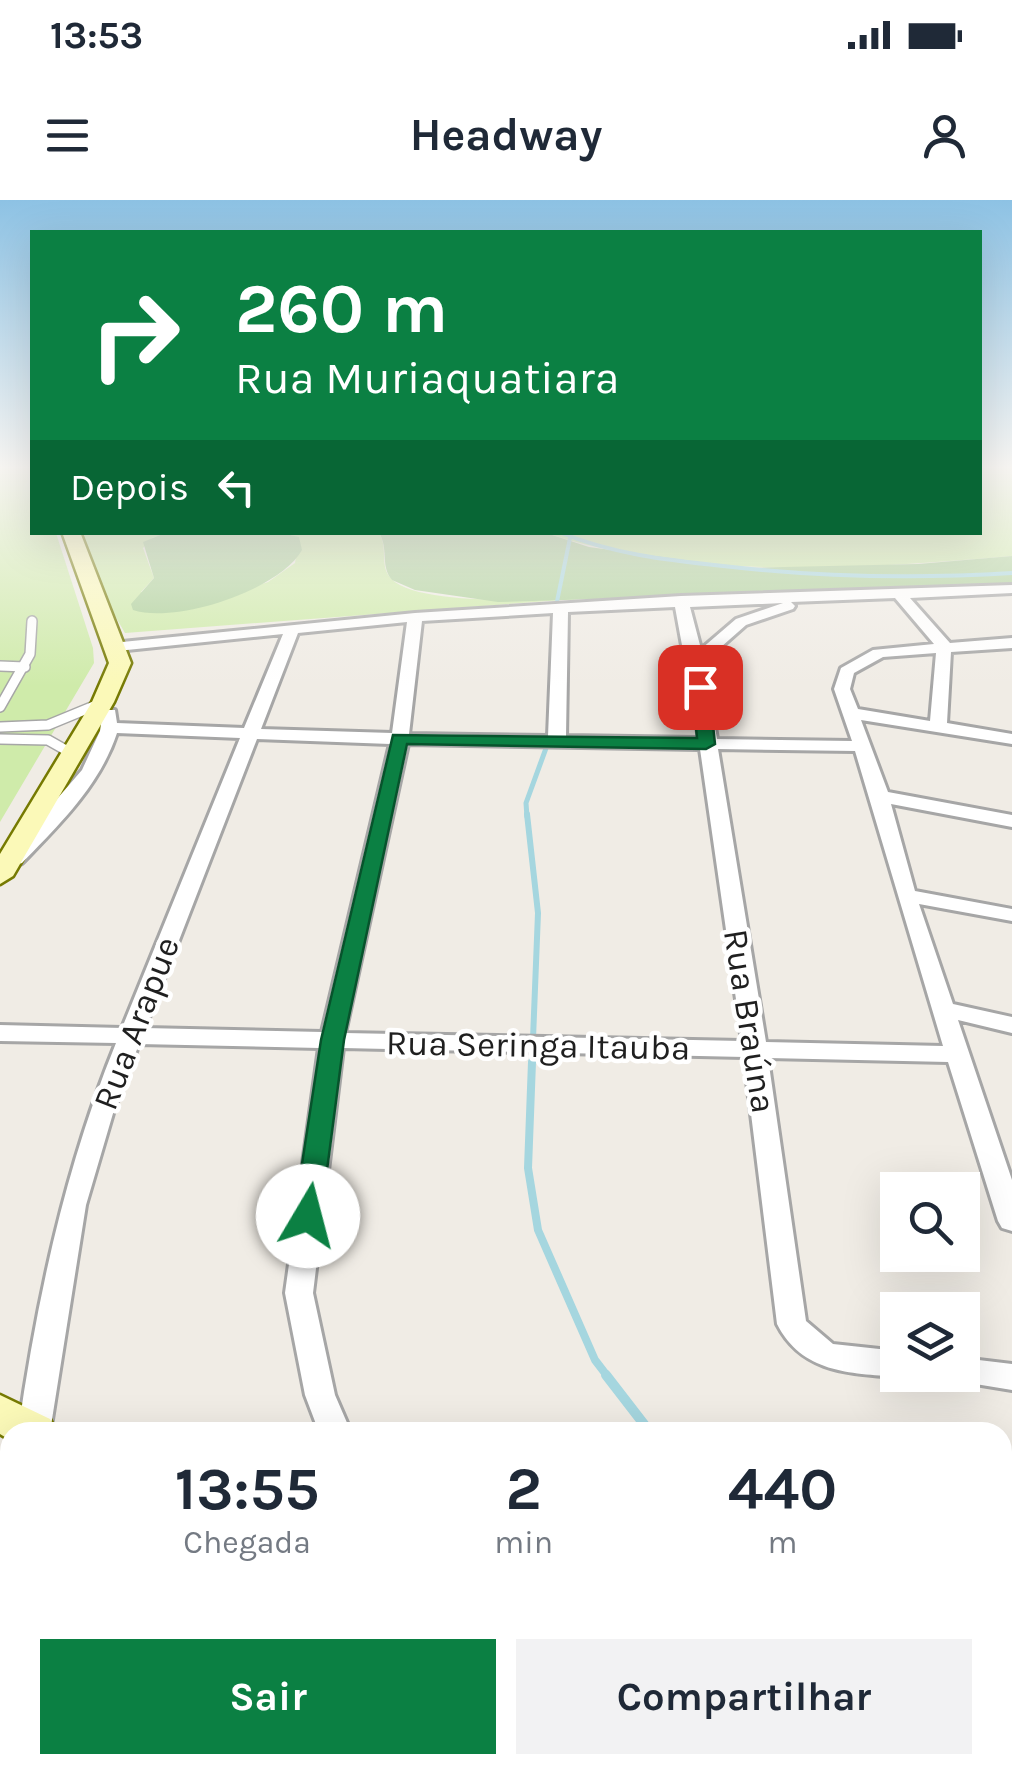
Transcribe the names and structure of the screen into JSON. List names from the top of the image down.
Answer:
{
  "streets": {
    "street": ["Rua Braúna", "Rua Arapue", "Rua Seringa Itauba"]
  },
  "crossings": [
    ["Rua Braúna", "Rua Seringa Itauba"],
    ["Rua Arapue", "Rua Seringa Itauba"]
  ],
  "page": {
    "status": "13:53",
    "header": "Headway",
    "turn": ["260 m", "Rua Muriaquatiara"],
    "then": "Depois",
    "eta": [
      "13:55",
      "Chegada",
      "2",
      "min",
      "440",
      "m"
    ],
    "buttons": ["Sair", "Compartilhar"]
  }
}
